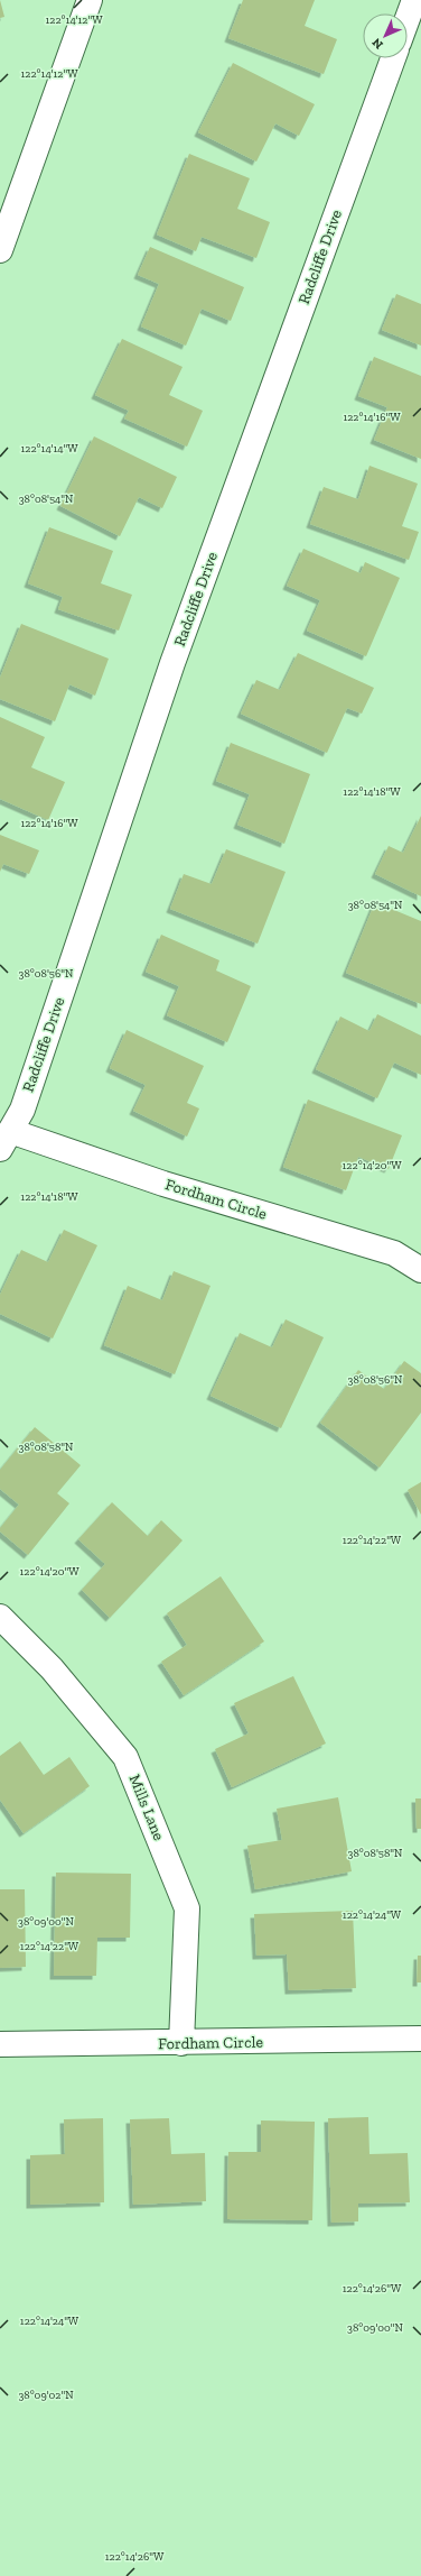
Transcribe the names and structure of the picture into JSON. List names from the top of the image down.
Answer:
{
  "streets": {
    "street": ["Radcliffe Drive", "Fordham Circle", "Mills Lane"]
  },
  "crossings": [
    ["Radcliffe Drive", "Fordham Circle"],
    ["Fordham Circle", "Mills Lane"]
  ],
  "north": "bottom left",
  "coordinates": [
    "122°14'12\"W",
    "122°14'16\"W",
    "122°14'14\"W",
    "38°08'54\"N",
    "122°14'18\"W",
    "38°08'56\"N",
    "122°14'20\"W",
    "38°08'58\"N",
    "122°14'22\"W",
    "122°14'24\"W",
    "38°09'00\"N",
    "122°14'26\"W",
    "38°09'02\"N"
  ]
}
